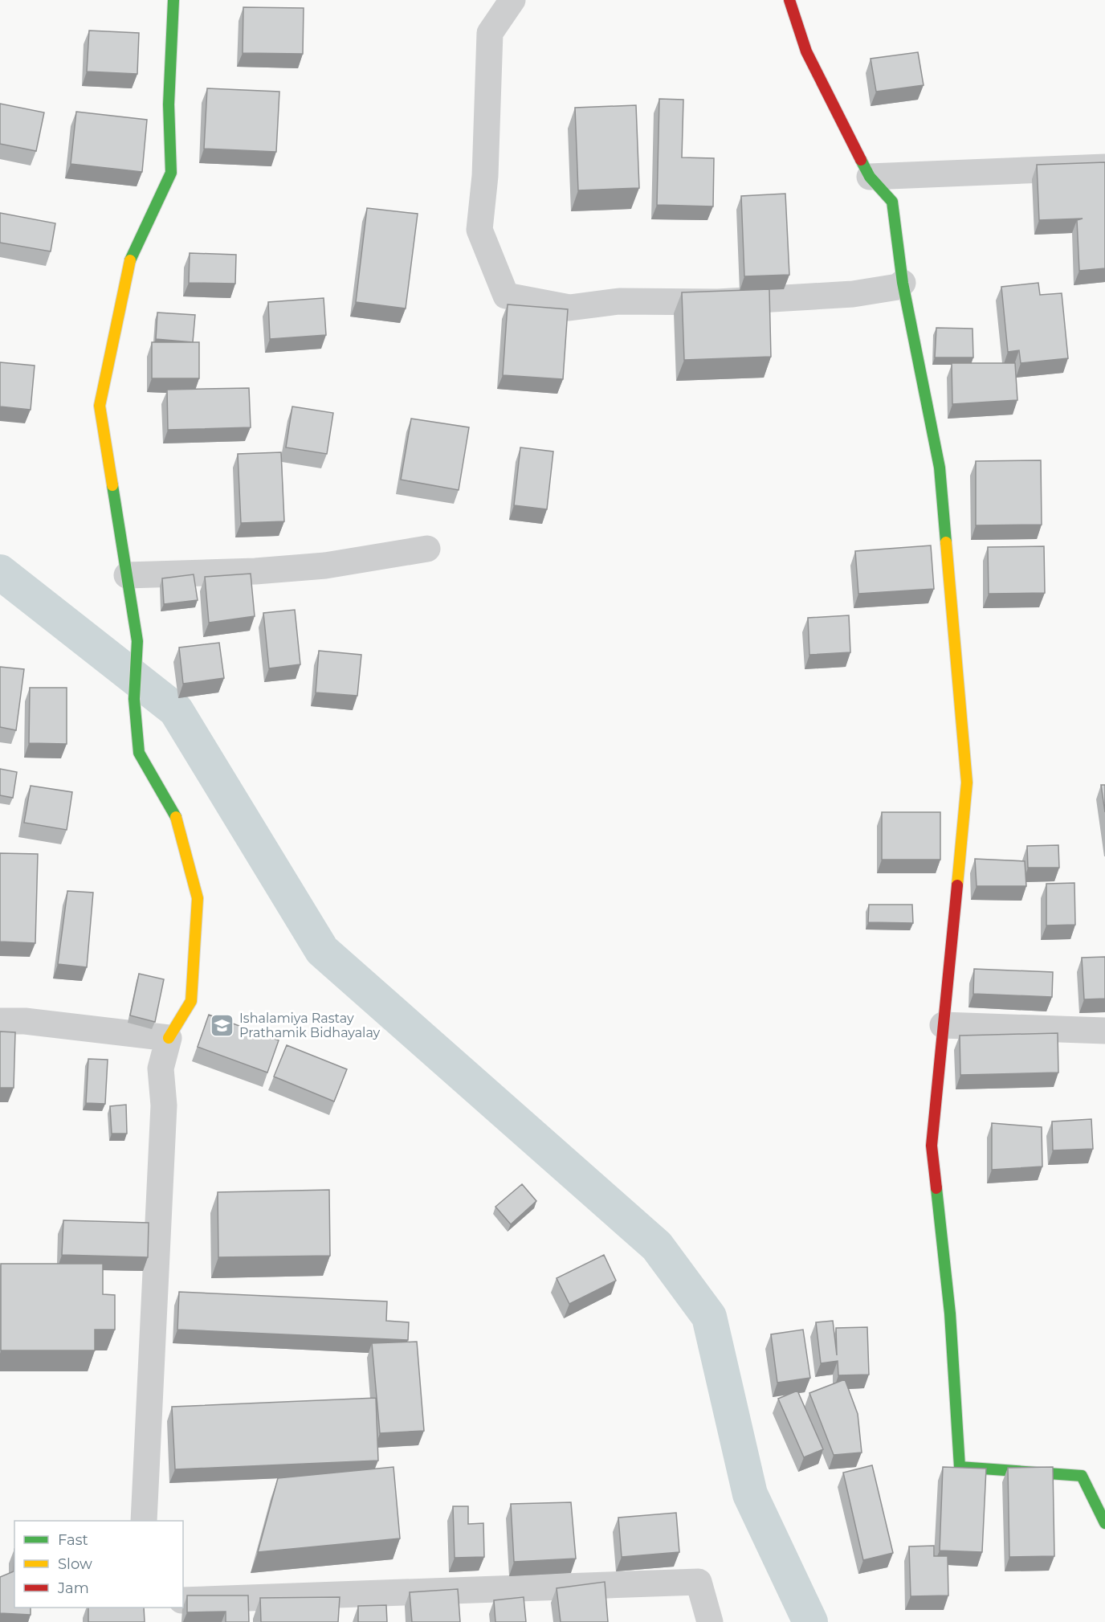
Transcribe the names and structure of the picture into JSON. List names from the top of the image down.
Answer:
{
  "places": {
    "school or university": ["Ishalamiya Rastay Prathamik Bidhayalay"]
  },
  "legend": ["Fast", "Slow", "Jam"]
}
